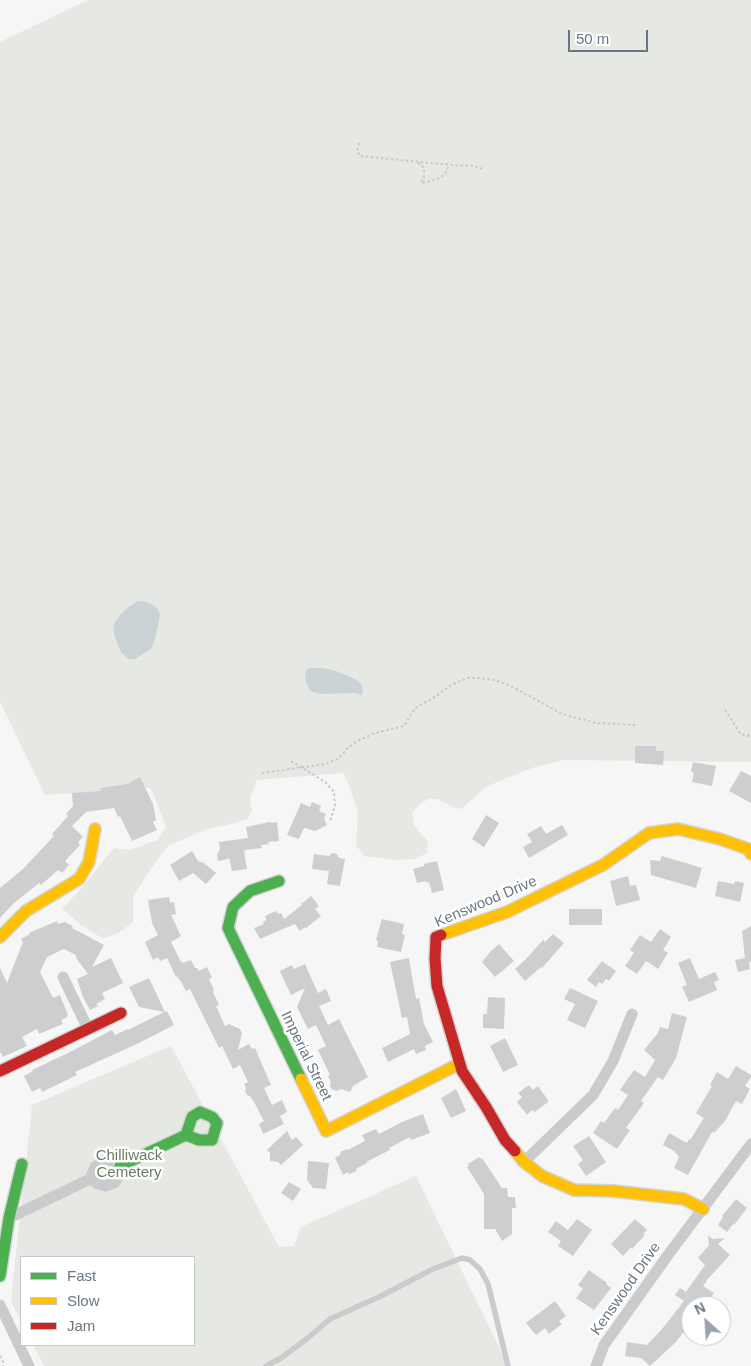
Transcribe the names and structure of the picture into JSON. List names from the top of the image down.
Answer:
{
  "streets": {
    "street": ["Kenswood Drive", "Imperial Street"]
  },
  "crossings": [
    ["Kenswood Drive", "Imperial Street"]
  ],
  "parks": ["Chilliwack Cemetery"],
  "legend": ["Fast", "Slow", "Jam"],
  "scale_bar": "50 m",
  "north": "top left"
}
